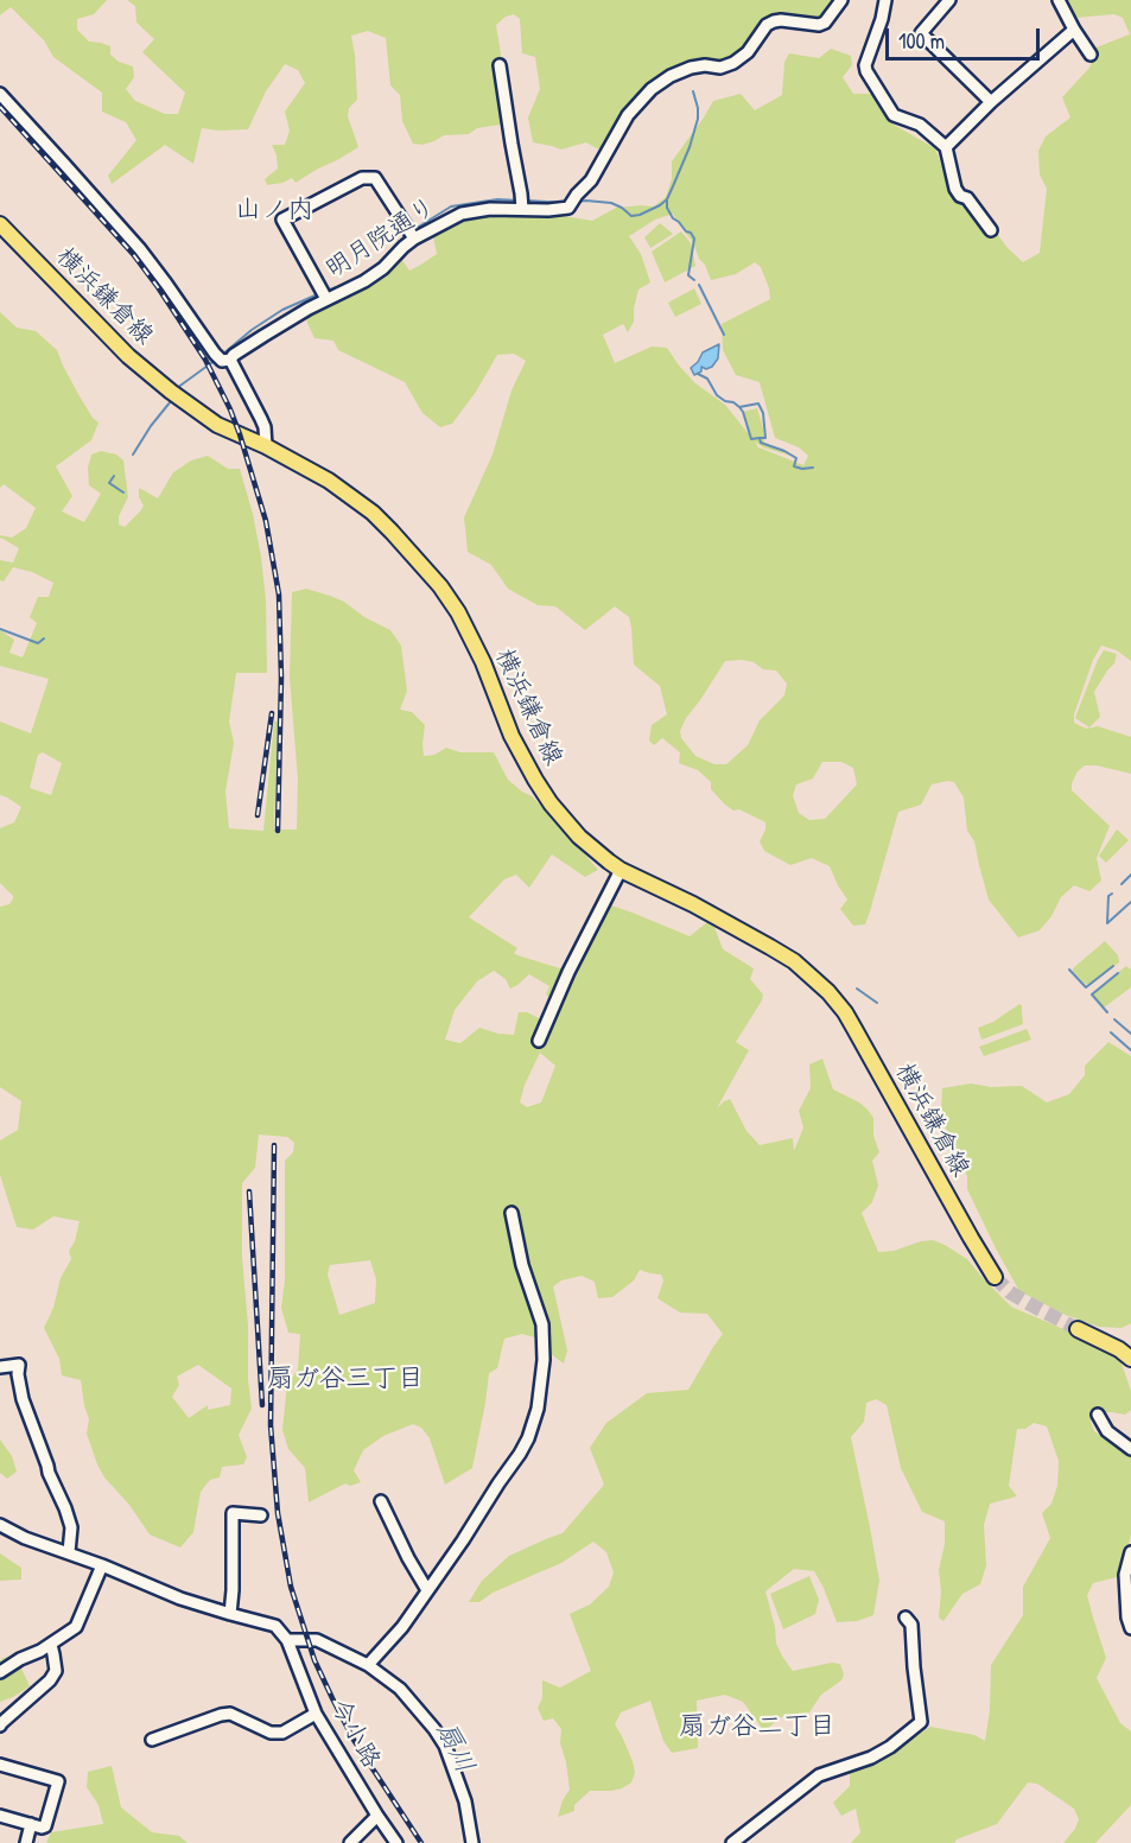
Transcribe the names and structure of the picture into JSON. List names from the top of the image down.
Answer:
{
  "streets": {
    "main road": ["横浜鎌倉線"],
    "street": ["明月院通り", "今小路"]
  },
  "districts": ["山ノ内", "扇ガ谷三丁目", "扇ガ谷二丁目"],
  "water": ["扇川"],
  "scale_bar": "100 m"
}
